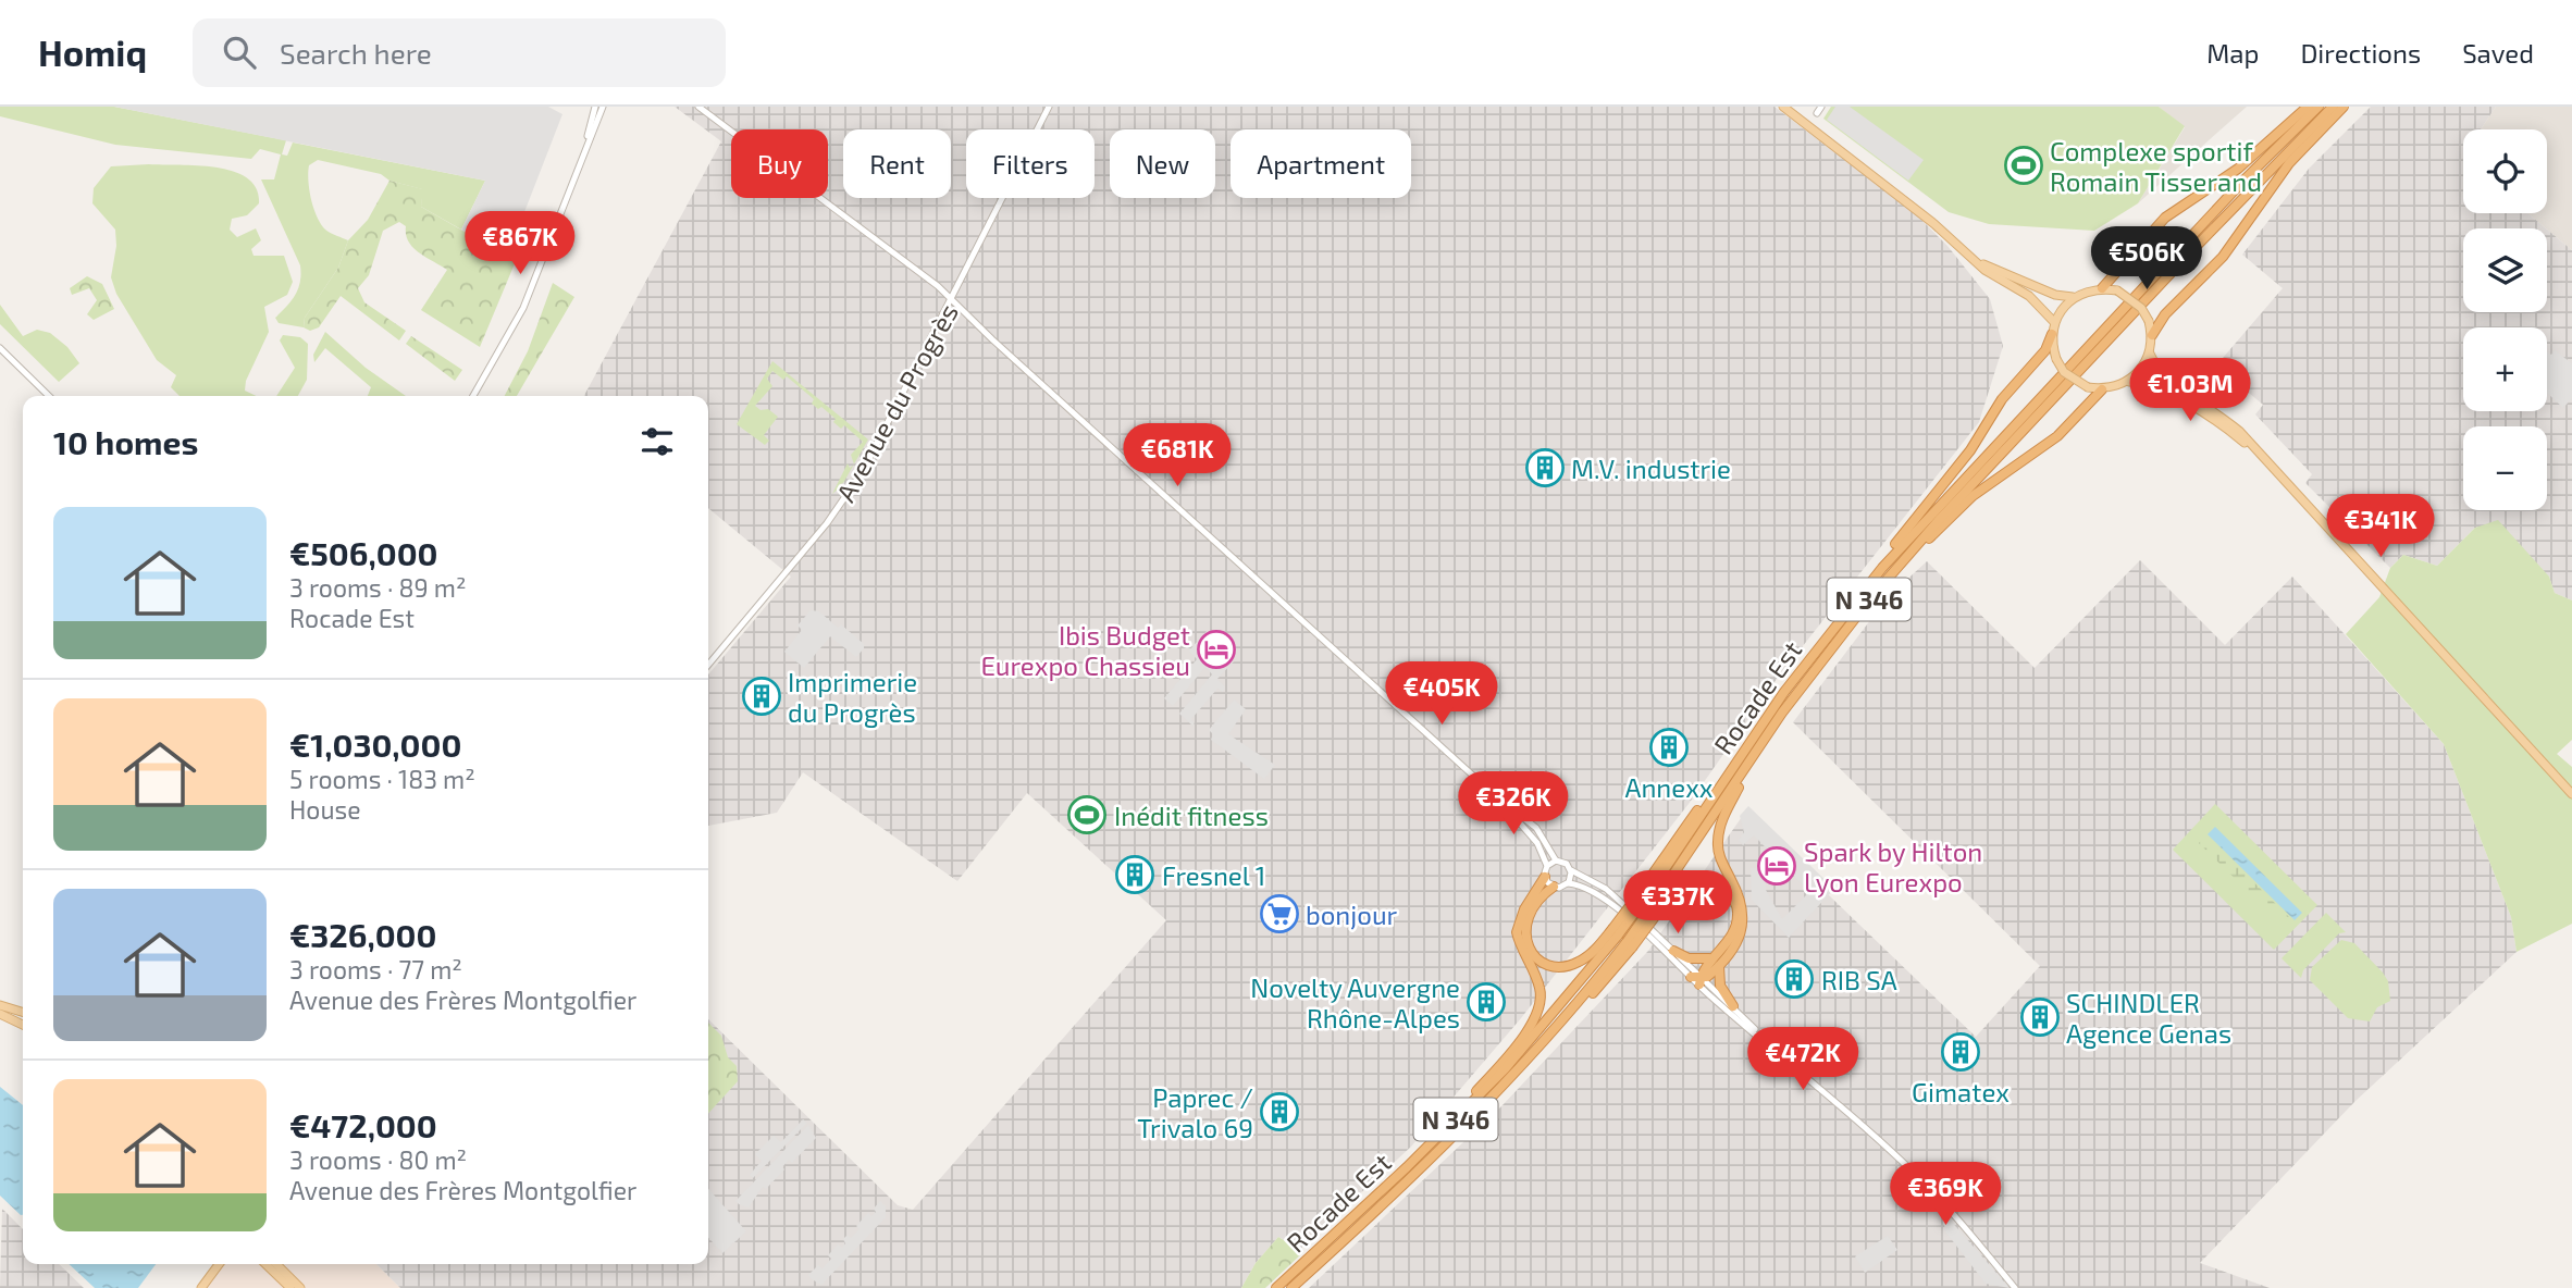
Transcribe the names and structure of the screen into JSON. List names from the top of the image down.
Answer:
{
  "streets": {
    "highway": ["N 346", "Rocade Est"],
    "street": ["Avenue du Progrès"]
  },
  "places": {
    "sports": ["Complexe sportif Romain Tisserand", "Inédit fitness"],
    "building": [
      "M.V. industrie",
      "Imprimerie du Progrès",
      "Annexx",
      "Fresnel 1",
      "RIB SA",
      "Novelty Auvergne Rhône-Alpes",
      "SCHINDLER Agence Genas",
      "Gimatex",
      "Paprec / Trivalo 69"
    ],
    "hotel": ["Ibis Budget Eurexpo Chassieu", "Spark by Hilton Lyon Eurexpo"],
    "supermarket": ["bonjour"]
  },
  "page": {
    "header": "Homiq",
    "search": "Search here",
    "nav": ["Map", "Directions", "Saved"],
    "map_buttons": ["+", "−"],
    "chip": [
      "Buy",
      "Rent",
      "Filters",
      "New",
      "Apartment"
    ],
    "price": [
      "€867K",
      "€506K",
      "€1.03M",
      "€681K",
      "€341K",
      "€405K",
      "€326K",
      "€337K",
      "€472K",
      "€369K"
    ],
    "heading": "10 homes",
    "list": [
      {
        "name": "€506,000",
        "note": "3 rooms · 89 m² · Rocade Est"
      },
      {
        "name": "€1,030,000",
        "note": "5 rooms · 183 m² · House"
      },
      {
        "name": "€326,000",
        "note": "3 rooms · 77 m² · Avenue des Frères Montgolfier"
      },
      {
        "name": "€472,000",
        "note": "3 rooms · 80 m² · Avenue des Frères Montgolfier"
      }
    ]
  }
}
